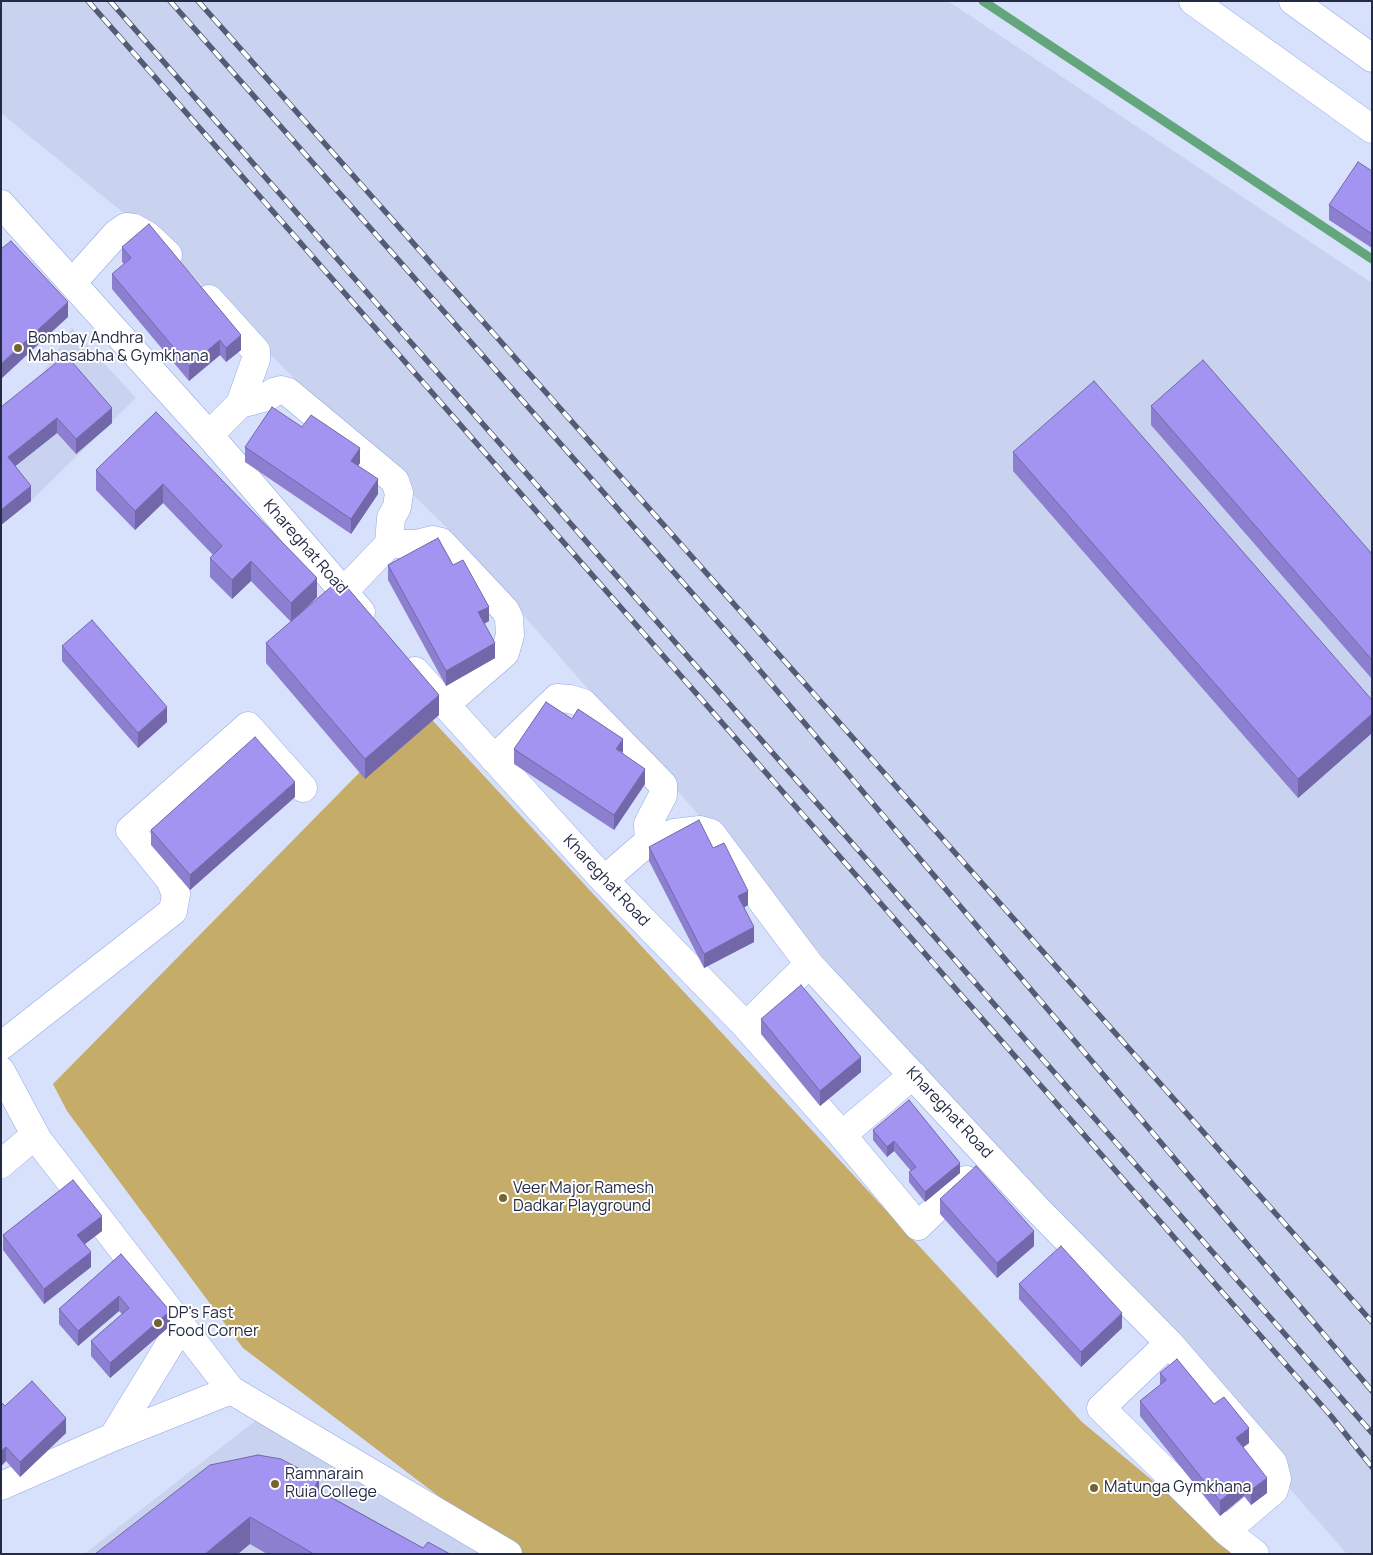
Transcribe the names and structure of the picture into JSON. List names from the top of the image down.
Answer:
{
  "streets": {
    "street": ["Khareghat Road"]
  },
  "places": [
    "Bombay Andhra Mahasabha & Gymkhana",
    "Veer Major Ramesh Dadkar Playground",
    "DP's Fast Food Corner",
    "Ramnarain Ruia College",
    "Matunga Gymkhana"
  ]
}
